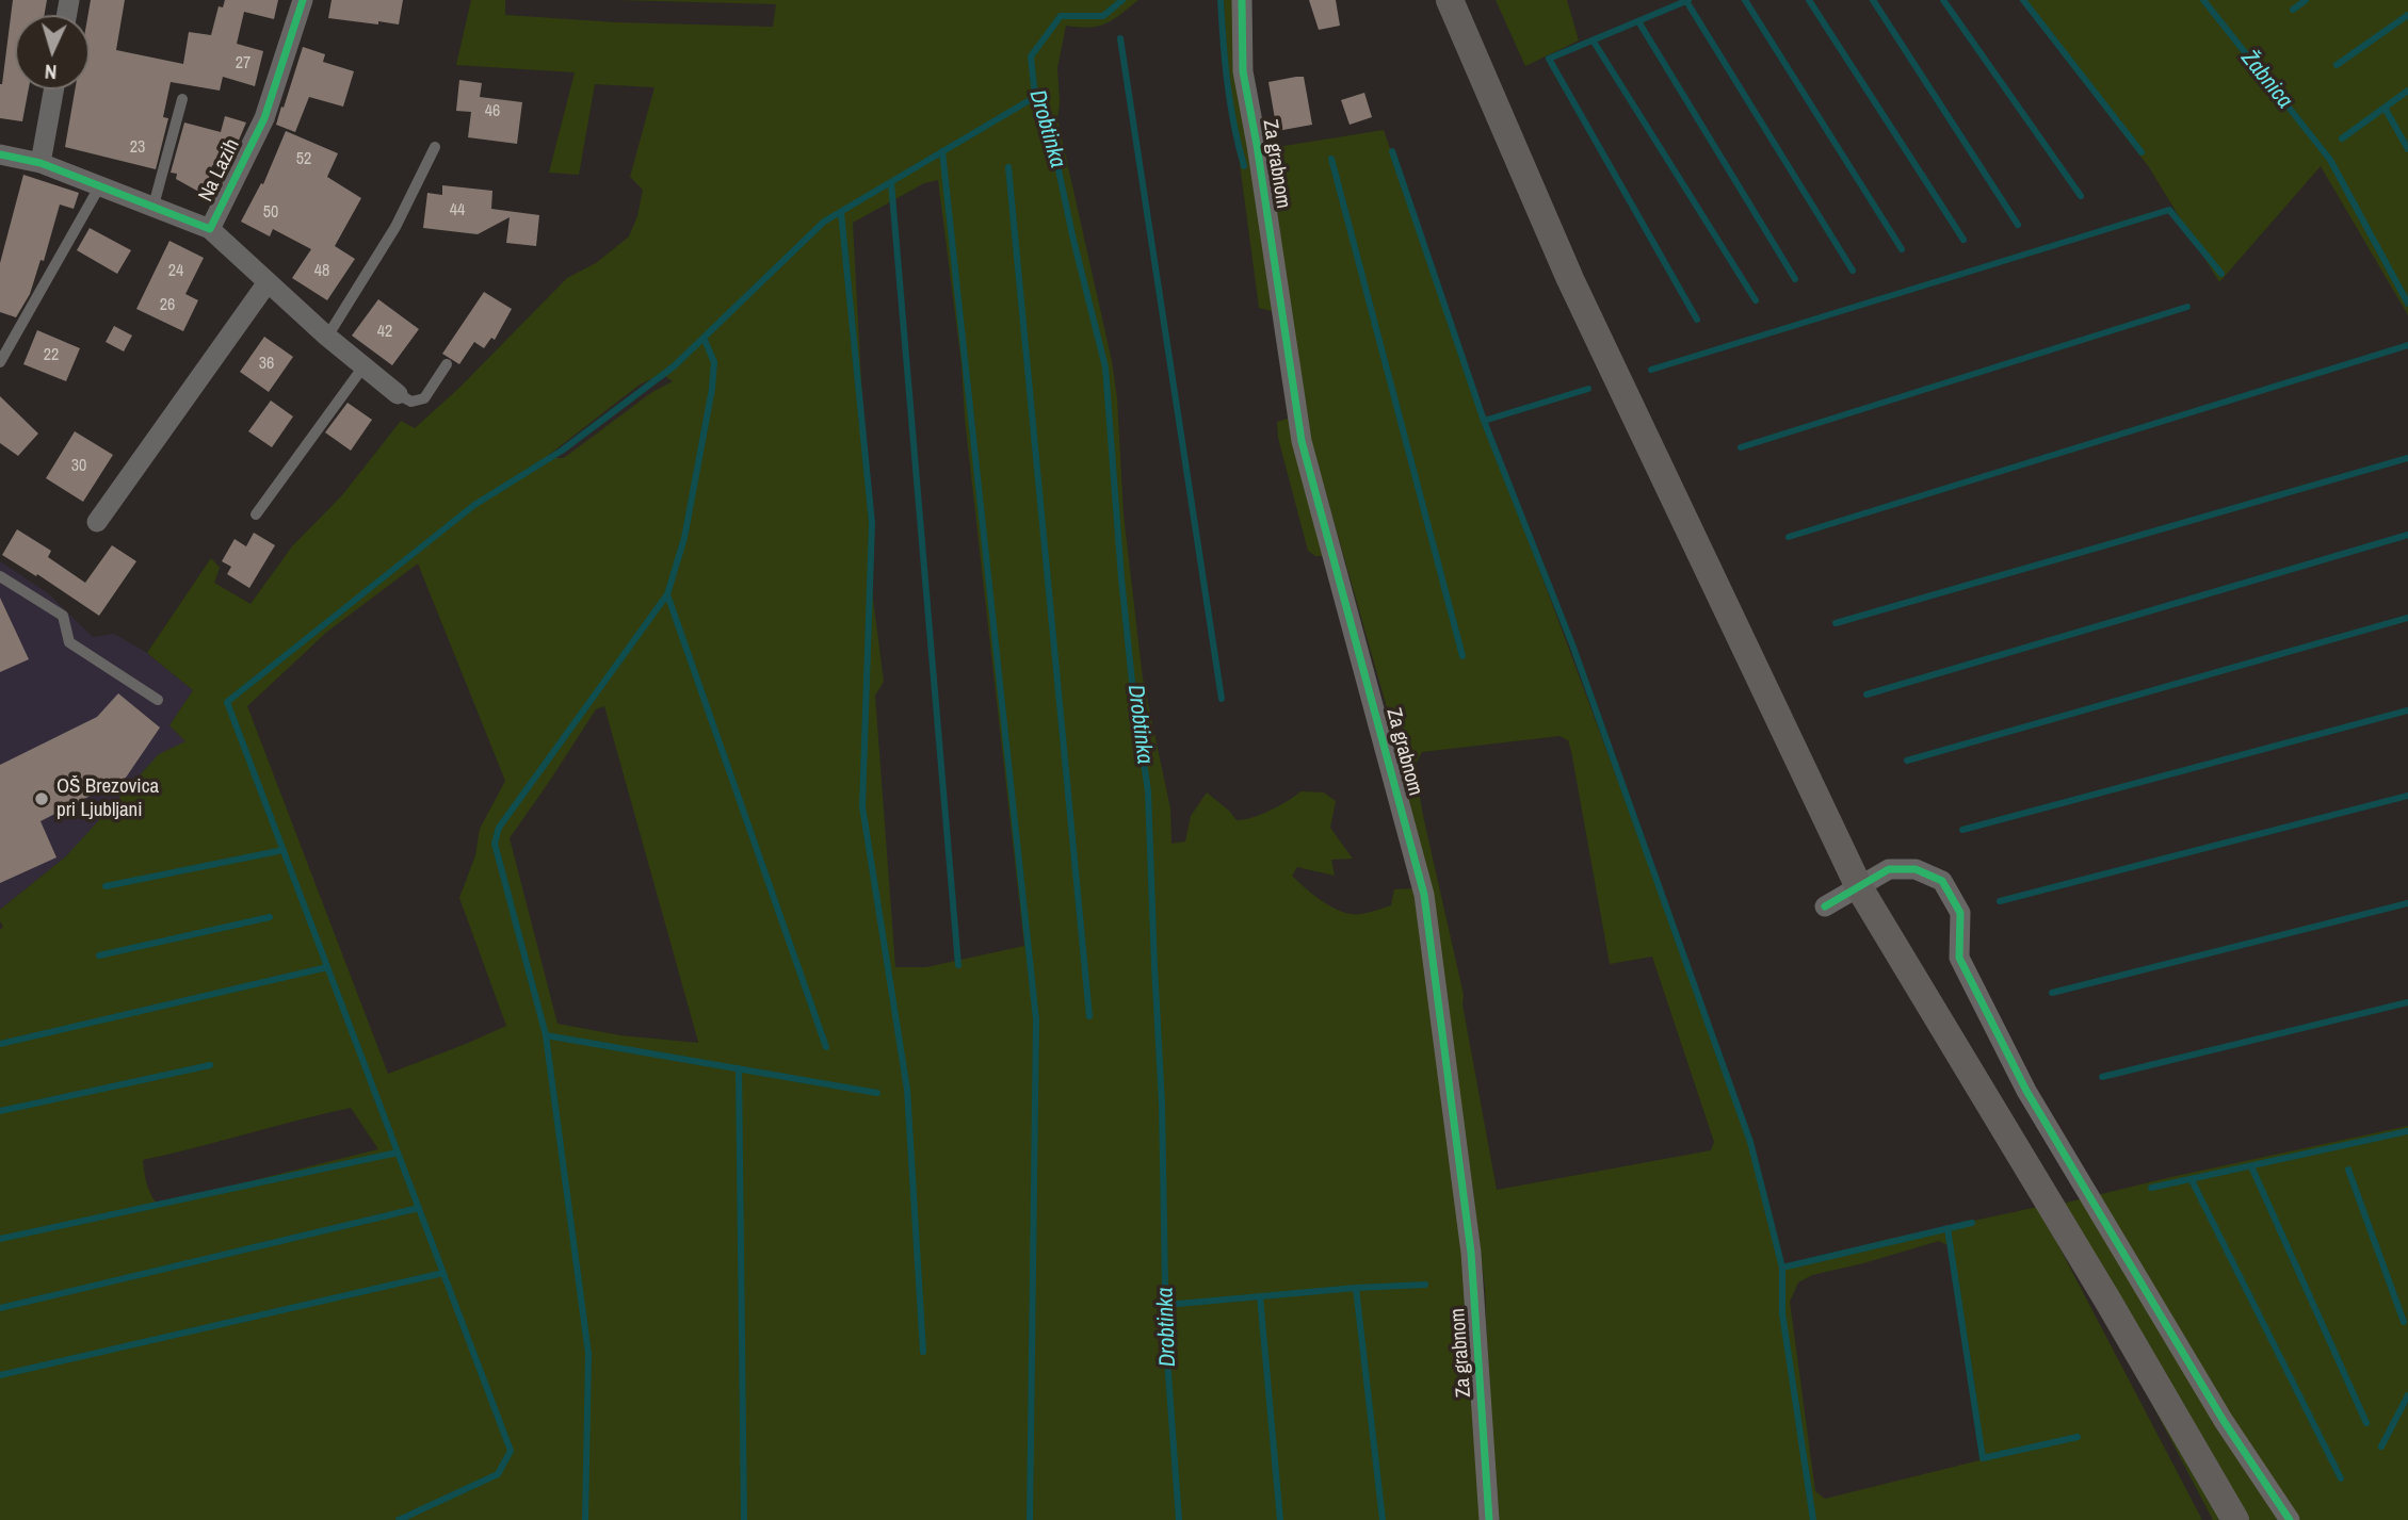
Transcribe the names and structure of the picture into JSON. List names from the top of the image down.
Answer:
{
  "streets": {
    "street": ["Za grabnom", "Na Lazih"]
  },
  "water": ["Žabnica", "Drobtinka"],
  "places": ["OŠ Brezovica pri Ljubljani"],
  "house_numbers": [
    "27",
    "46",
    "23",
    "52",
    "44",
    "50",
    "24",
    "48",
    "26",
    "42",
    "22",
    "36",
    "30"
  ],
  "north": "bottom"
}
